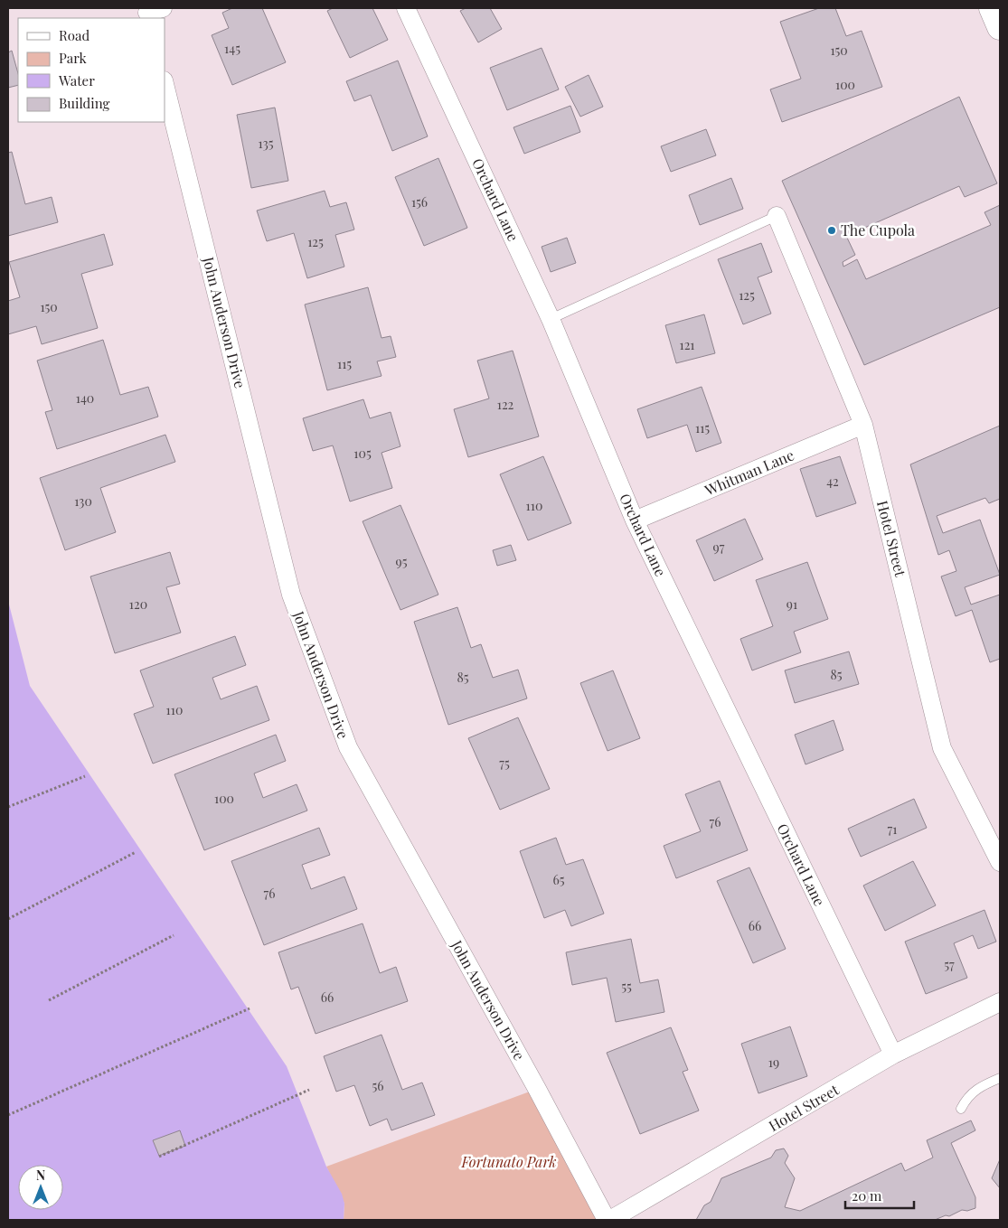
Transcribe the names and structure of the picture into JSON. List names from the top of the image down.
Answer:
{
  "streets": {
    "street": [
      "Orchard Lane",
      "John Anderson Drive",
      "Whitman Lane",
      "Hotel Street"
    ]
  },
  "crossings": [
    ["Orchard Lane", "Whitman Lane"],
    ["Orchard Lane", "Hotel Street"],
    ["Whitman Lane", "Hotel Street"]
  ],
  "parks": ["Fortunato Park"],
  "places": ["The Cupola"],
  "house_numbers": [
    "145",
    "150",
    "100",
    "135",
    "156",
    "125",
    "125",
    "150",
    "121",
    "115",
    "140",
    "122",
    "115",
    "105",
    "42",
    "130",
    "110",
    "97",
    "95",
    "120",
    "91",
    "85",
    "85",
    "110",
    "75",
    "100",
    "76",
    "71",
    "65",
    "76",
    "66",
    "57",
    "55",
    "66",
    "19",
    "56"
  ],
  "legend": [
    "Road",
    "Park",
    "Water",
    "Building"
  ],
  "scale_bar": "20 m",
  "north": "top"
}
